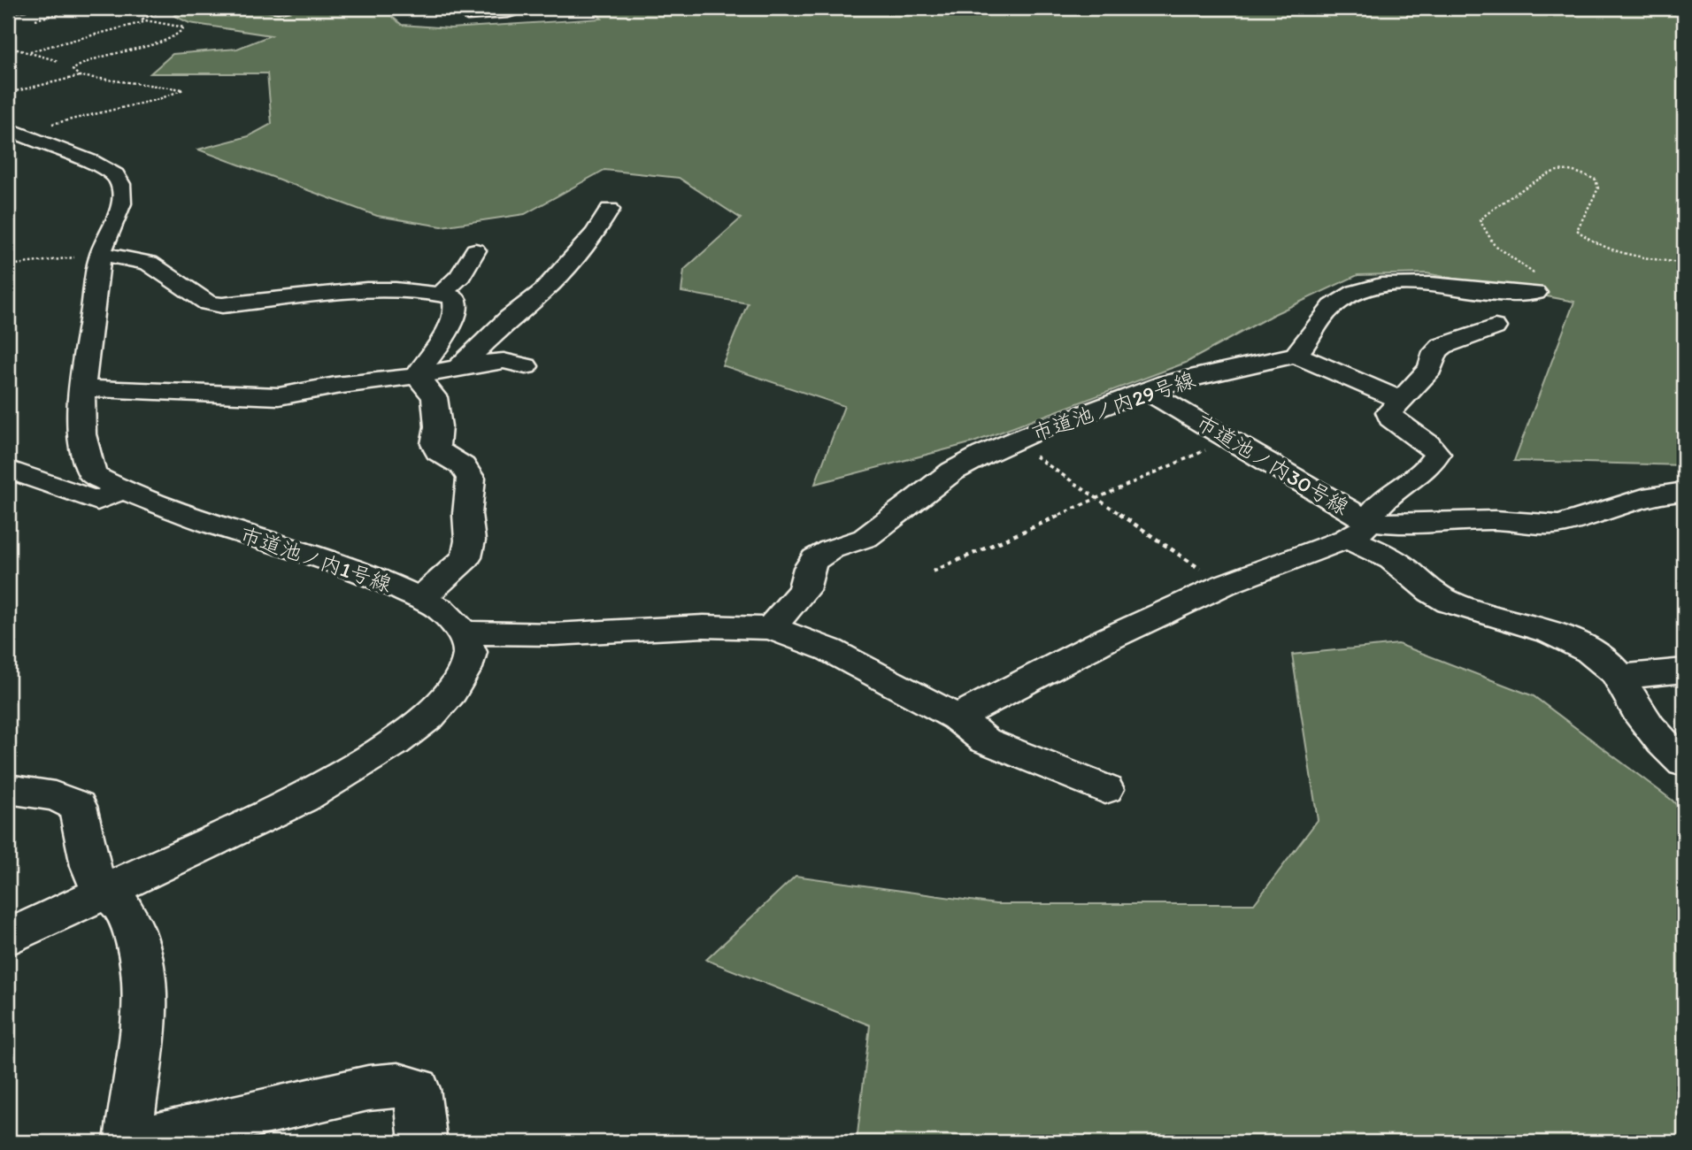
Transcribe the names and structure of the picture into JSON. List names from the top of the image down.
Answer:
{
  "streets": {
    "street": ["市道池ノ内29号線", "市道池ノ内30号線", "市道池ノ内1号線"]
  },
  "crossings": [
    ["市道池ノ内29号線", "市道池ノ内30号線"]
  ]
}
